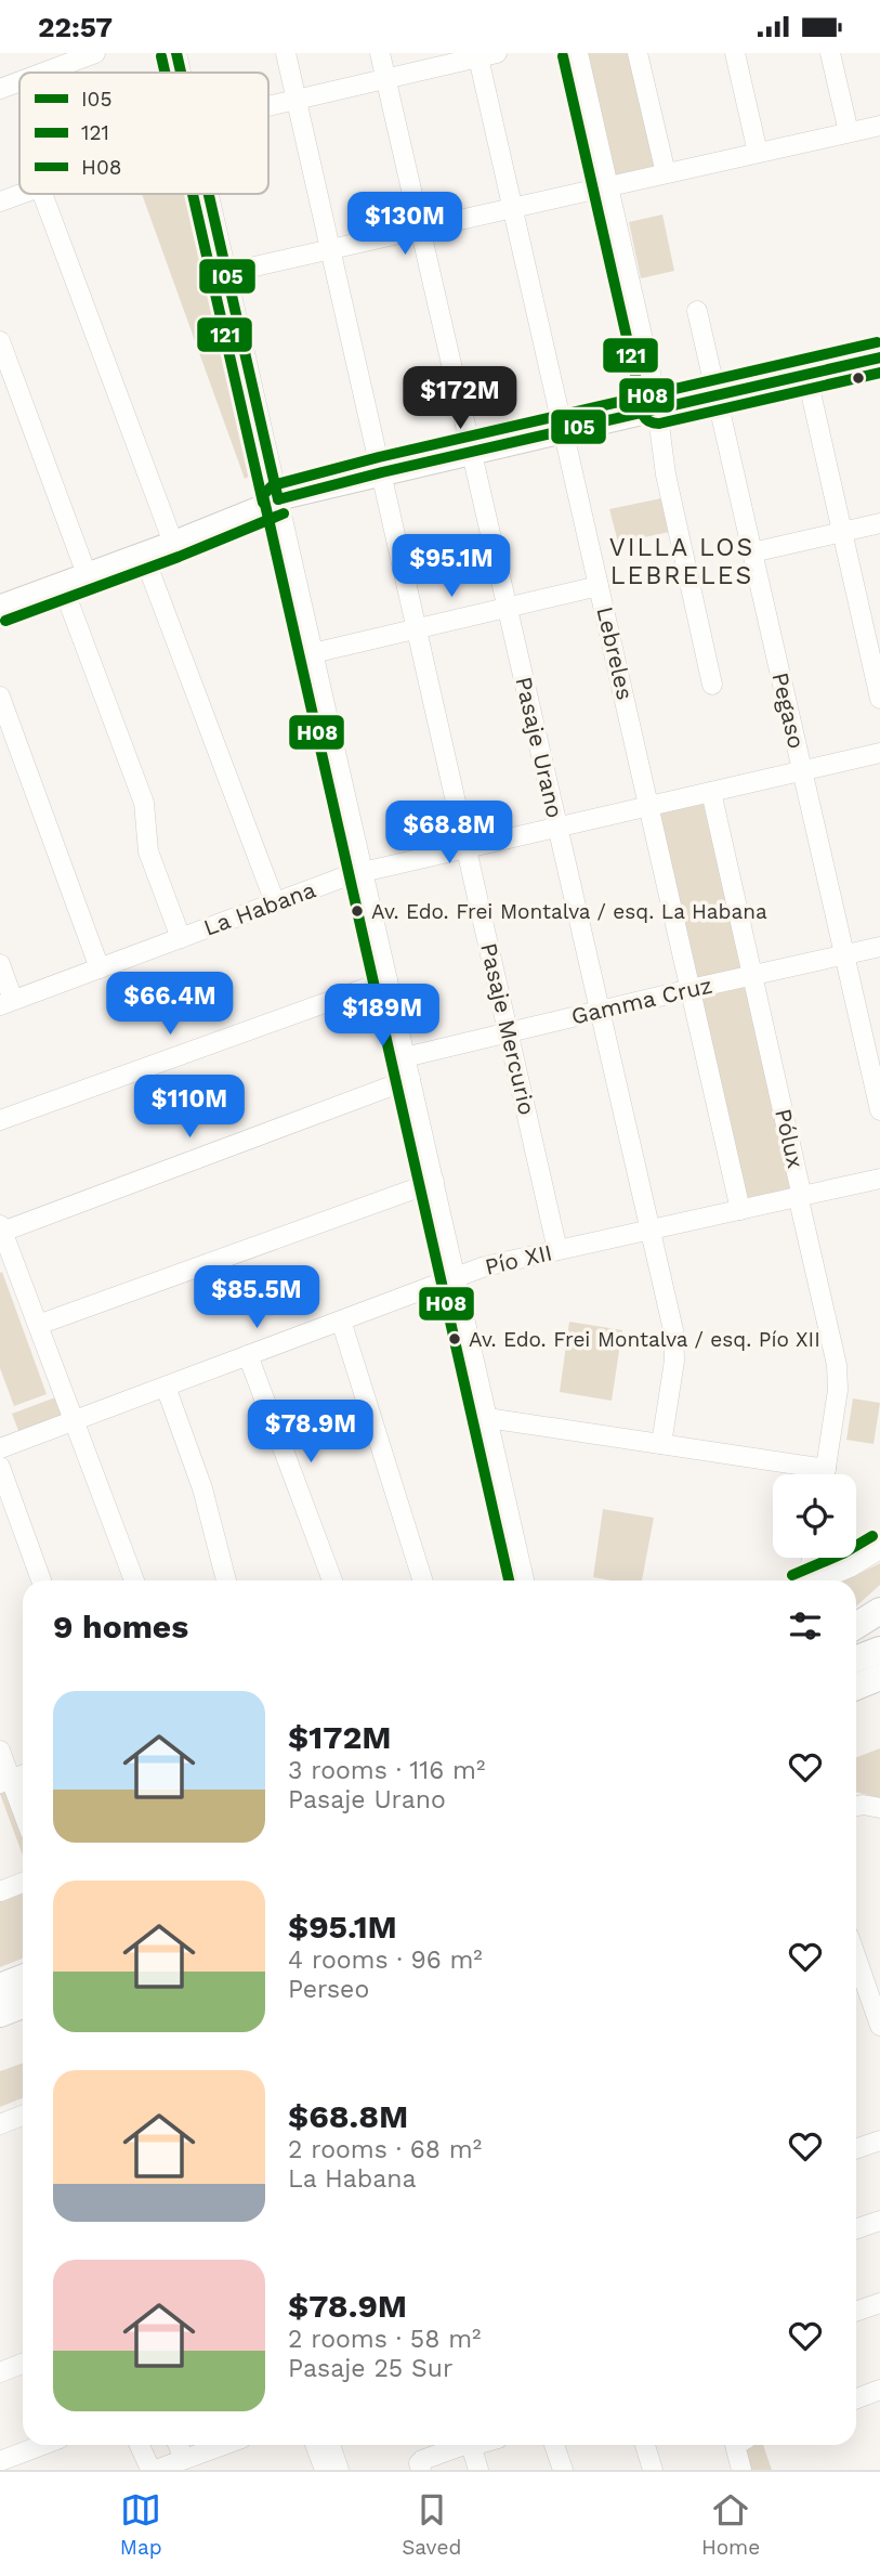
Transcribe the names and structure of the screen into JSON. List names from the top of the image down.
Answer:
{
  "streets": {
    "street": [
      "Lebreles",
      "Pegaso",
      "Pasaje Urano",
      "La Habana",
      "Gamma Cruz",
      "Pasaje Mercurio",
      "Pólux",
      "Pío XII"
    ]
  },
  "crossings": [
    ["Lebreles", "La Habana"],
    ["Lebreles", "Gamma Cruz"],
    ["Lebreles", "Pío XII"],
    ["Pegaso", "La Habana"],
    ["Pegaso", "Gamma Cruz"],
    ["Pasaje Urano", "La Habana"],
    ["Pasaje Urano", "Gamma Cruz"],
    ["Pasaje Urano", "Pío XII"],
    ["La Habana", "Pasaje Mercurio"],
    ["La Habana", "Pólux"],
    ["Gamma Cruz", "Pasaje Mercurio"],
    ["Gamma Cruz", "Pólux"],
    ["Pasaje Mercurio", "Pío XII"],
    ["Pólux", "Pío XII"]
  ],
  "districts": ["VILLA LOS LEBRELES"],
  "places": ["Av. Edo. Frei Montalva / esq. La Habana", "Av. Edo. Frei Montalva / esq. Pío XII"],
  "lines": ["transit line I05", "transit line 121", "transit line H08"],
  "legend": ["I05", "121", "H08"],
  "page": {
    "status": "22:57",
    "price": [
      "$130M",
      "$172M",
      "$95.1M",
      "$68.8M",
      "$66.4M",
      "$189M",
      "$110M",
      "$85.5M",
      "$78.9M"
    ],
    "heading": "9 homes",
    "list": [
      {
        "name": "$172M",
        "note": "3 rooms · 116 m² · Pasaje Urano"
      },
      {
        "name": "$95.1M",
        "note": "4 rooms · 96 m² · Perseo"
      },
      {
        "name": "$68.8M",
        "note": "2 rooms · 68 m² · La Habana"
      },
      {
        "name": "$78.9M",
        "note": "2 rooms · 58 m² · Pasaje 25 Sur"
      }
    ],
    "tabs": ["Map", "Saved", "Home"]
  }
}
